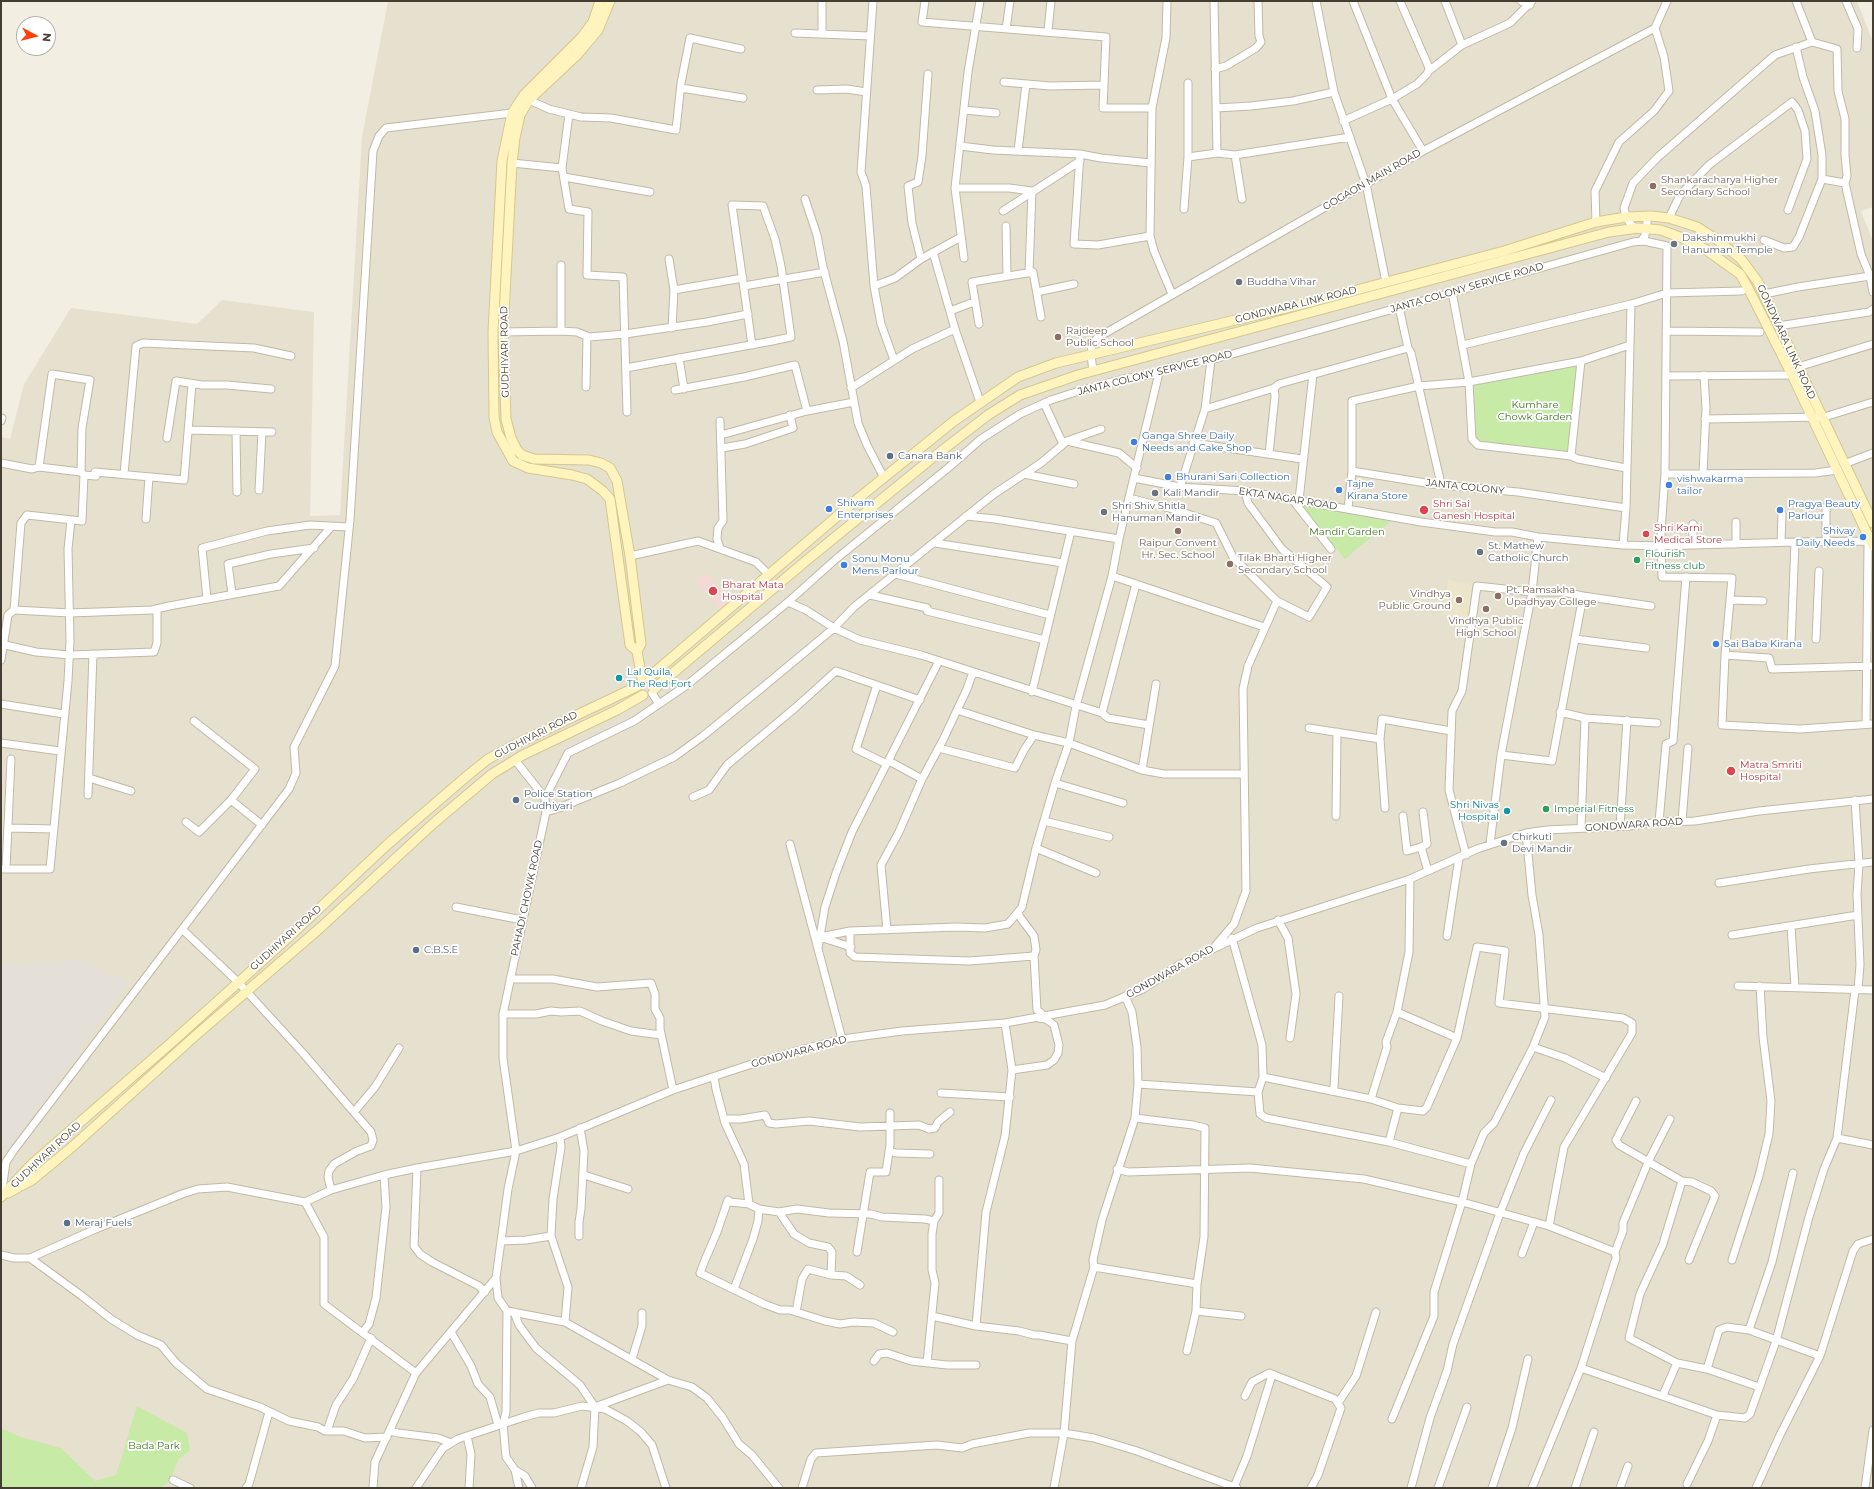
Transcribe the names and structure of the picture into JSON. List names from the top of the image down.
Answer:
{
  "streets": {
    "street": [
      "GOGAON MAIN ROAD",
      "JANTA COLONY SERVICE ROAD",
      "GONDWARA LINK ROAD",
      "GUDHIYARI ROAD",
      "JANTA COLONY",
      "EKTA NAGAR ROAD",
      "GONDWARA ROAD",
      "PAHADI CHOWK ROAD"
    ]
  },
  "crossings": [
    ["GOGAON MAIN ROAD", "GONDWARA LINK ROAD"],
    ["GONDWARA LINK ROAD", "GUDHIYARI ROAD"],
    ["GONDWARA ROAD", "PAHADI CHOWK ROAD"]
  ],
  "parks": ["Kumhare Chowk Garden", "Mandir Garden", "Bada Park"],
  "places": [
    "Shankaracharya Higher Secondary School",
    "Dakshinmukhi Hanuman Temple",
    "Buddha Vihar",
    "Rajdeep Public School",
    "Ganga Shree Daily Needs and Cake Shop",
    "Canara Bank",
    "Bhurani Sari Collection",
    "vishwakarma tailor",
    "Tajne Kirana Store",
    "Kali Mandir",
    "Shivam Enterprises",
    "Shri Sai Ganesh Hospital",
    "Pragya Beauty Parlour",
    "Shri Shiv Shitla Hanuman Mandir",
    "Raipur Convent Hr. Sec. School",
    "Shri Karni Medical Store",
    "Shivay Daily Needs",
    "St. Mathew Catholic Church",
    "Flourish Fitness club",
    "Tilak Bharti Higher Secondary School",
    "Sonu Monu Mens Parlour",
    "Bharat Mata Hospital",
    "Pt. Ramsakha Upadhyay College",
    "Vindhya Public Ground",
    "Vindhya Public High School",
    "Sai Baba Kirana",
    "Lal Quila, The Red Fort",
    "Matra Smriti Hospital",
    "Police Station Gudhiyari",
    "Imperial Fitness",
    "Shri Nivas Hospital",
    "Chirkuti Devi Mandir",
    "C.B.S.E",
    "Meraj Fuels"
  ],
  "north": "right"
}
